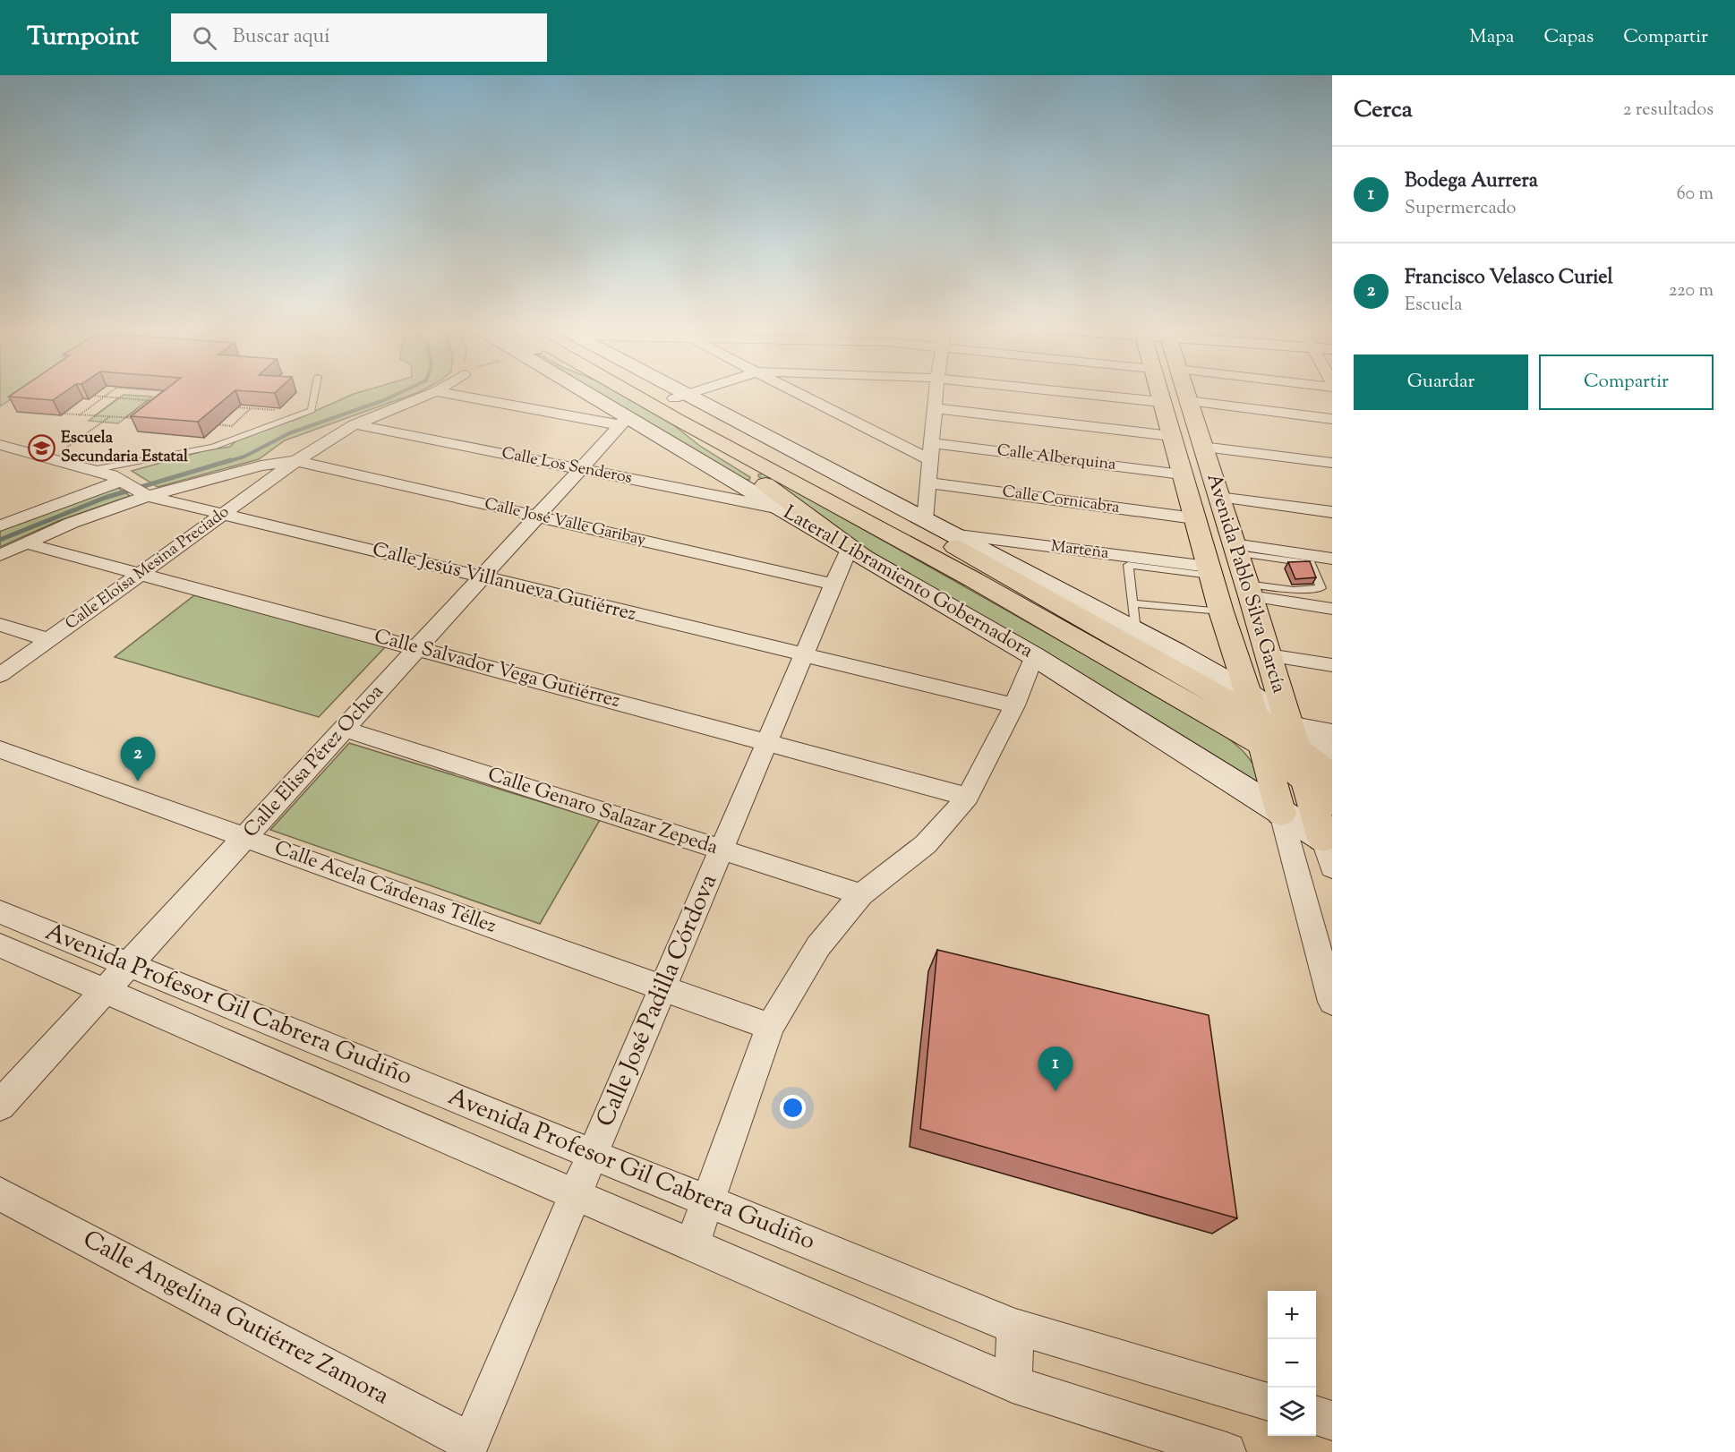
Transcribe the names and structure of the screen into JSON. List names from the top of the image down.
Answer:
{
  "streets": {
    "main road": ["Avenida Pablo Silva García"],
    "street": [
      "Calle Alberquina",
      "Calle Los Senderos",
      "Calle Cornicabra",
      "Calle José Valle Garibay",
      "Marteña",
      "Calle Eloísa Mesina Preciado",
      "Calle Jesús Villanueva Gutiérrez",
      "Lateral Libramiento Gobernadora",
      "Calle Salvador Vega Gutiérrez",
      "Calle Elisa Pérez Ochoa",
      "Calle Genaro Salazar Zepeda",
      "Calle Acela Cárdenas Téllez",
      "Calle José Padilla Córdova",
      "Avenida Profesor Gil Cabrera Gudiño",
      "Calle Angelina Gutiérrez Zamora"
    ]
  },
  "crossings": [
    ["Calle Alberquina", "Avenida Pablo Silva García"],
    ["Calle Los Senderos", "Calle Eloísa Mesina Preciado"],
    ["Calle Los Senderos", "Lateral Libramiento Gobernadora"],
    ["Calle Los Senderos", "Calle Elisa Pérez Ochoa"],
    ["Calle Cornicabra", "Avenida Pablo Silva García"],
    ["Calle José Valle Garibay", "Calle Eloísa Mesina Preciado"],
    ["Calle José Valle Garibay", "Calle Elisa Pérez Ochoa"],
    ["Calle José Valle Garibay", "Calle José Padilla Córdova"],
    ["Marteña", "Avenida Pablo Silva García"],
    ["Calle Eloísa Mesina Preciado", "Calle Jesús Villanueva Gutiérrez"],
    ["Calle Eloísa Mesina Preciado", "Calle Salvador Vega Gutiérrez"],
    ["Calle Jesús Villanueva Gutiérrez", "Calle Elisa Pérez Ochoa"],
    ["Calle Jesús Villanueva Gutiérrez", "Calle José Padilla Córdova"],
    ["Lateral Libramiento Gobernadora", "Avenida Pablo Silva García"],
    ["Lateral Libramiento Gobernadora", "Calle Elisa Pérez Ochoa"],
    ["Lateral Libramiento Gobernadora", "Calle José Padilla Córdova"],
    ["Calle Salvador Vega Gutiérrez", "Calle Elisa Pérez Ochoa"],
    ["Calle Salvador Vega Gutiérrez", "Calle José Padilla Córdova"],
    ["Calle Elisa Pérez Ochoa", "Calle Genaro Salazar Zepeda"],
    ["Calle Elisa Pérez Ochoa", "Calle Acela Cárdenas Téllez"],
    ["Calle Elisa Pérez Ochoa", "Avenida Profesor Gil Cabrera Gudiño"],
    ["Calle Genaro Salazar Zepeda", "Calle José Padilla Córdova"],
    ["Calle Acela Cárdenas Téllez", "Calle José Padilla Córdova"],
    ["Calle José Padilla Córdova", "Avenida Profesor Gil Cabrera Gudiño"],
    ["Calle José Padilla Córdova", "Calle Angelina Gutiérrez Zamora"]
  ],
  "places": {
    "school or university": ["Escuela Secundaria Estatal"]
  },
  "page": {
    "header": "Turnpoint",
    "search": "Buscar aquí",
    "nav": ["Mapa", "Capas", "Compartir"],
    "heading": ["Cerca", "2 resultados"],
    "list": [
      {
        "mark": "1",
        "name": "Bodega Aurrera",
        "note": "Supermercado",
        "value": "60 m"
      },
      {
        "mark": "2",
        "name": "Francisco Velasco Curiel",
        "note": "Escuela",
        "value": "220 m"
      }
    ],
    "buttons": ["Guardar", "Compartir"],
    "pins": ["2", "1"],
    "map_buttons": ["+", "−"]
  }
}
